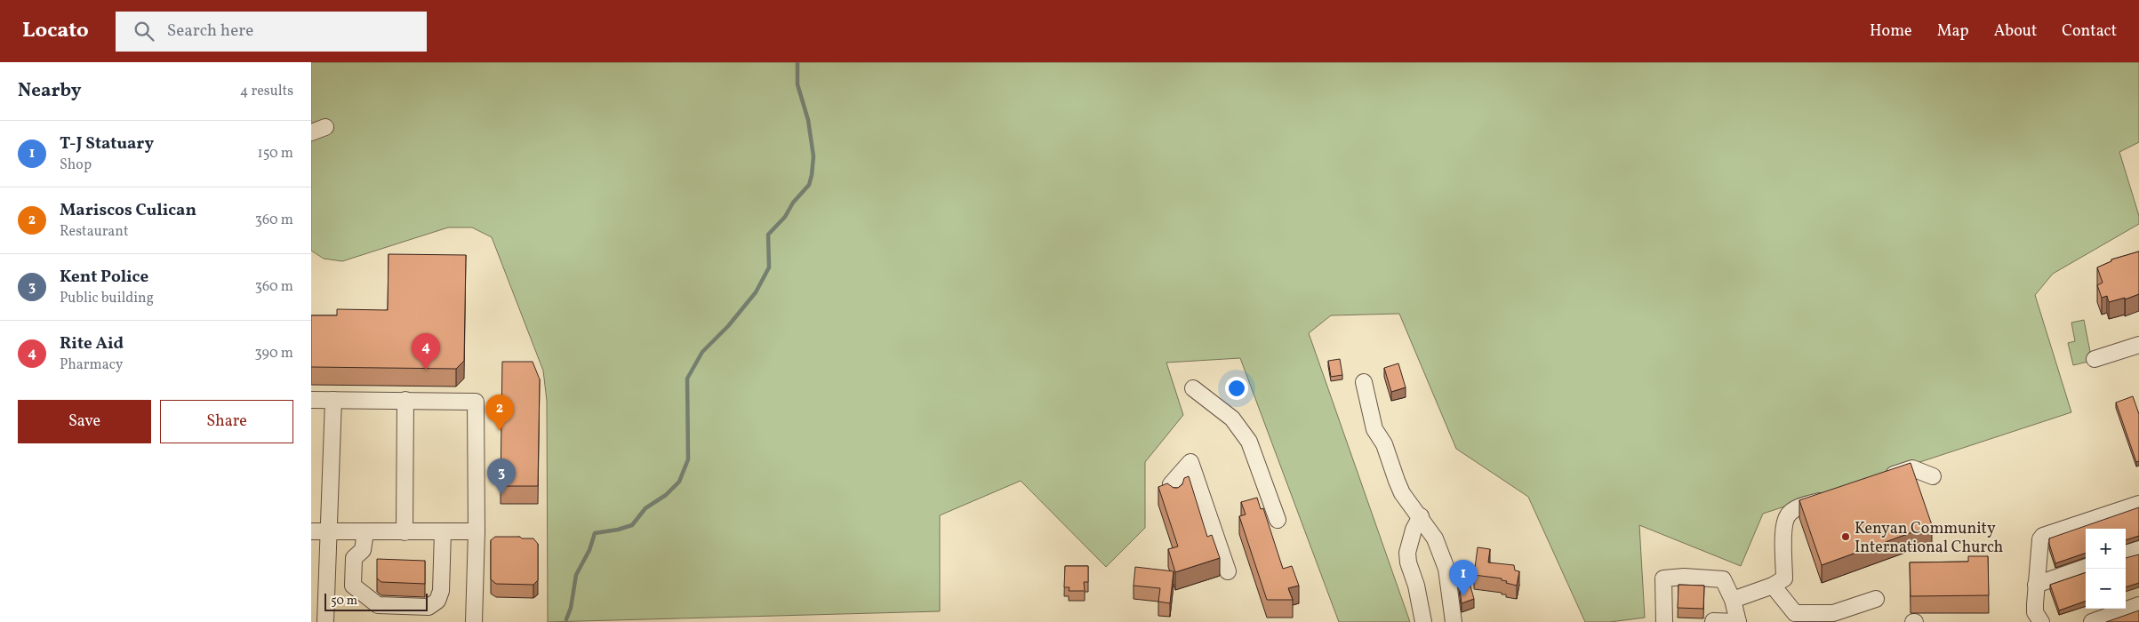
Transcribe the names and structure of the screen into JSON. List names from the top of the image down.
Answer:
{
  "places": ["Kenyan Community International Church"],
  "scale_bar": "50 m",
  "page": {
    "header": "Locato",
    "search": "Search here",
    "nav": [
      "Home",
      "Map",
      "About",
      "Contact"
    ],
    "heading": ["Nearby", "4 results"],
    "list": [
      {
        "mark": "1",
        "name": "T-J Statuary",
        "note": "Shop",
        "value": "150 m"
      },
      {
        "mark": "2",
        "name": "Mariscos Culican",
        "note": "Restaurant",
        "value": "360 m"
      },
      {
        "mark": "3",
        "name": "Kent Police",
        "note": "Public building",
        "value": "360 m"
      },
      {
        "mark": "4",
        "name": "Rite Aid",
        "note": "Pharmacy",
        "value": "390 m"
      }
    ],
    "pins": [
      "4",
      "2",
      "3",
      "1"
    ],
    "buttons": ["Save", "Share"],
    "map_buttons": ["+", "−"],
    "scale": "50 m"
  }
}
